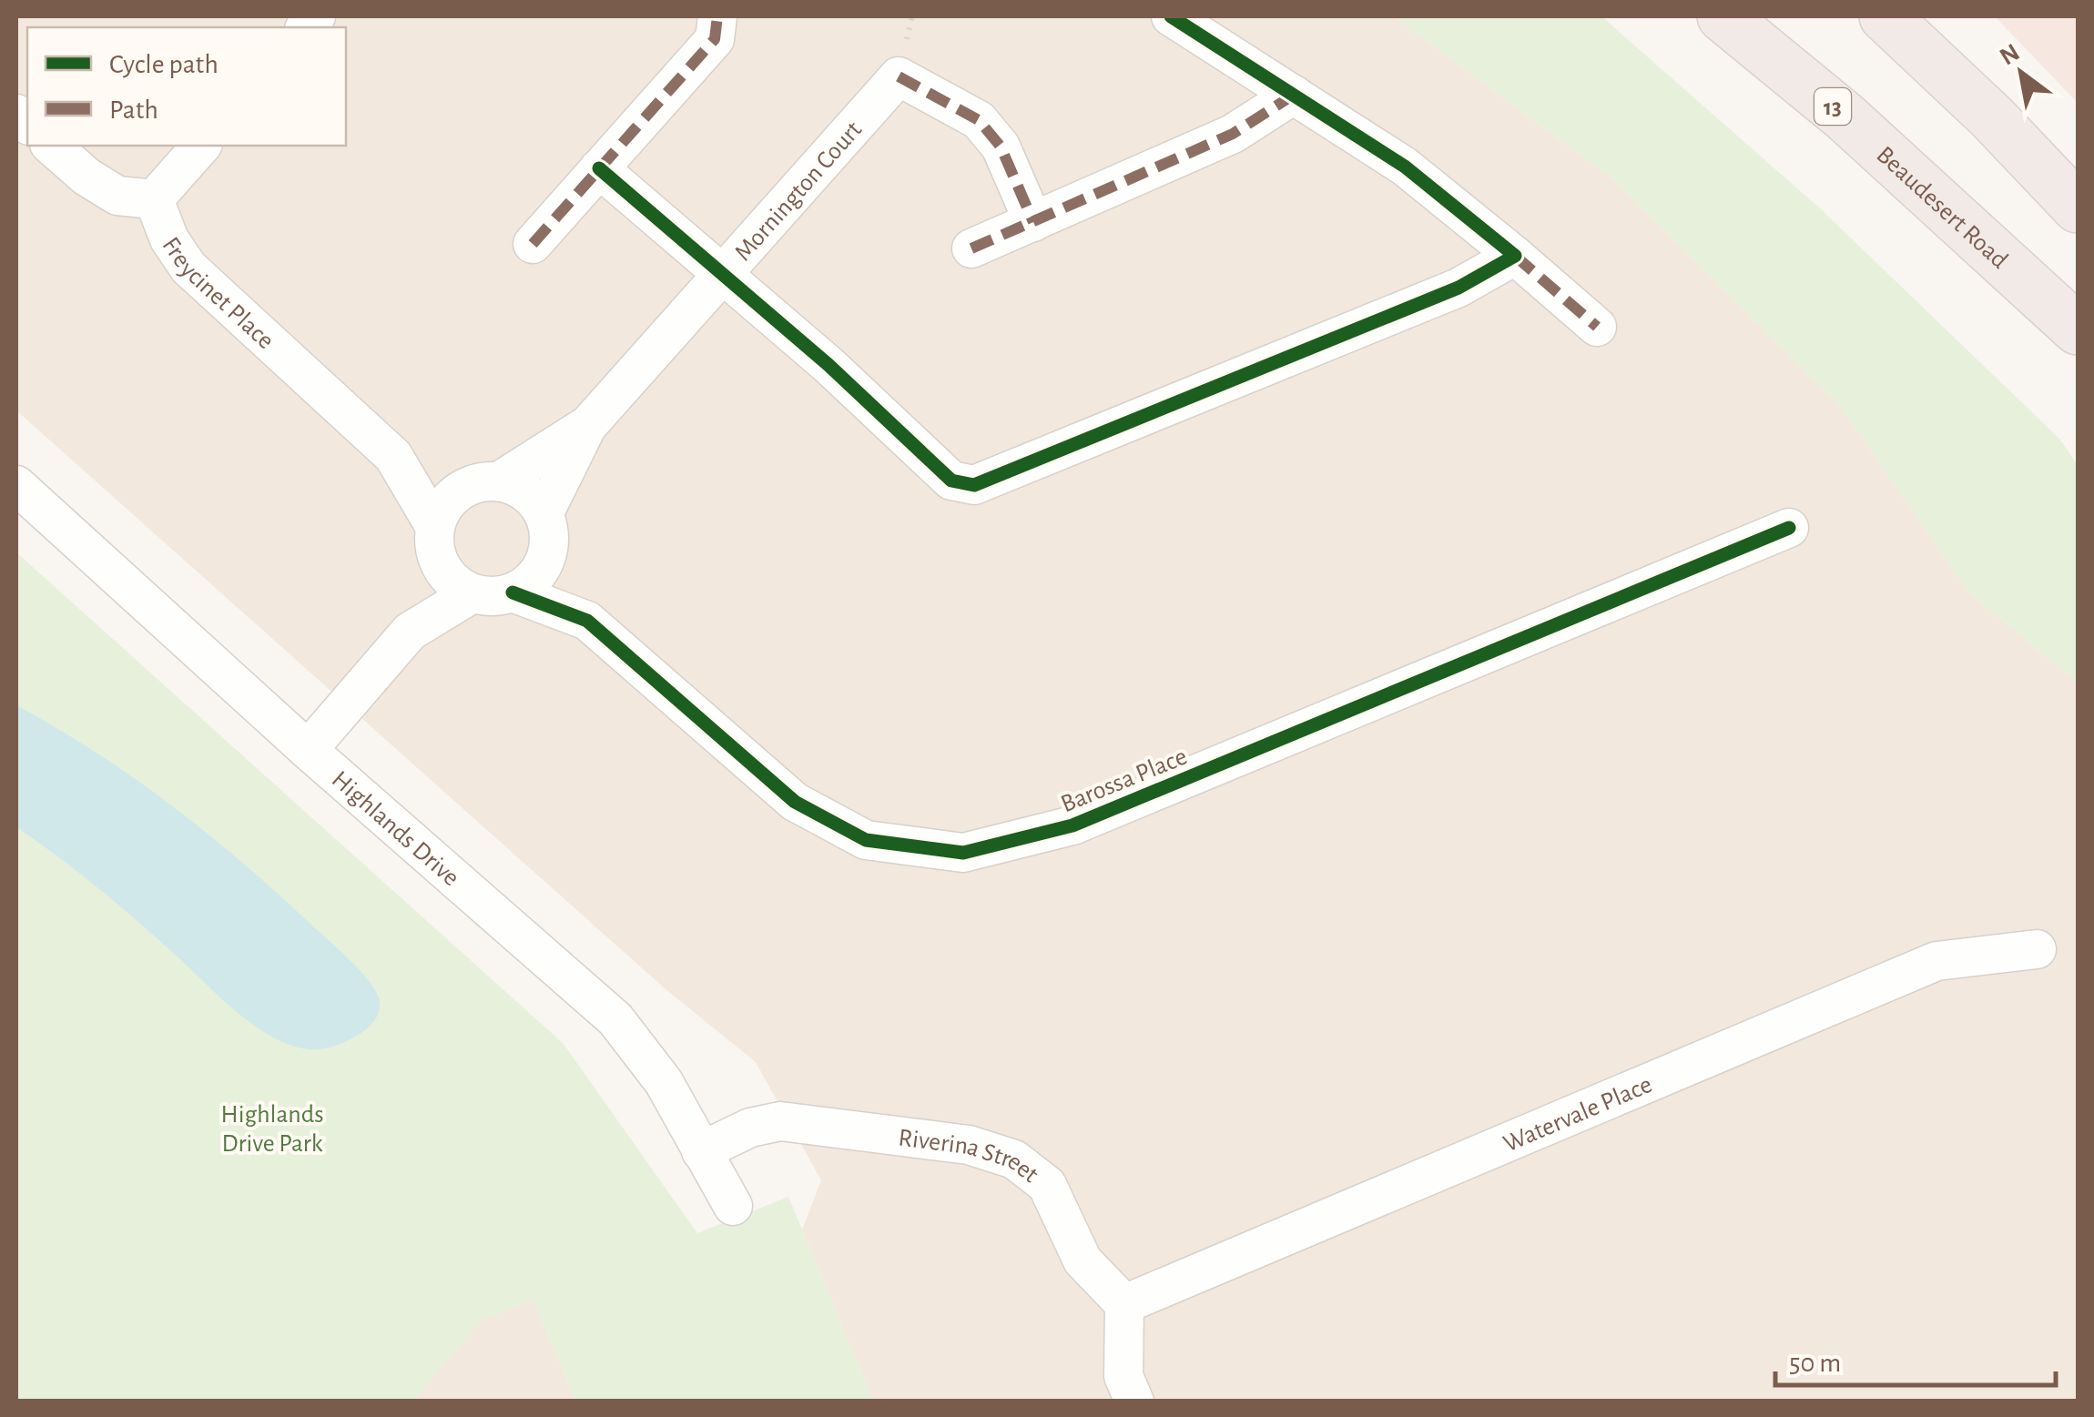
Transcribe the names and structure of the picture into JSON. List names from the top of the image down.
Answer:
{
  "streets": {
    "highway": ["13", "Beaudesert Road"],
    "street": [
      "Mornington Court",
      "Freycinet Place",
      "Barossa Place",
      "Highlands Drive",
      "Watervale Place",
      "Riverina Street"
    ]
  },
  "crossings": [
    ["Mornington Court", "Freycinet Place"],
    ["Mornington Court", "Barossa Place"],
    ["Freycinet Place", "Barossa Place"],
    ["Highlands Drive", "Riverina Street"],
    ["Watervale Place", "Riverina Street"]
  ],
  "parks": ["Highlands Drive Park"],
  "legend": ["Cycle path", "Path"],
  "scale_bar": "50 m",
  "north": "top left"
}
